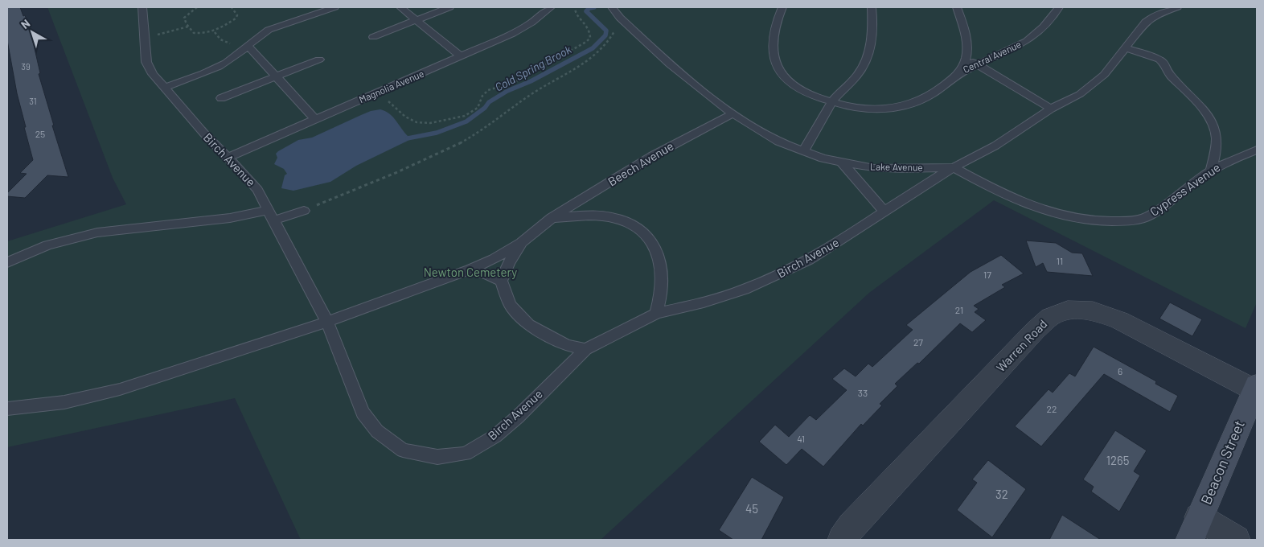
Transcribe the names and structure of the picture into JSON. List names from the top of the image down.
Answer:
{
  "streets": {
    "main road": ["Beacon Street"],
    "street": ["Warren Road"],
    "lane": [
      "Central Avenue",
      "Magnolia Avenue",
      "Birch Avenue",
      "Beech Avenue",
      "Lake Avenue",
      "Cypress Avenue"
    ]
  },
  "crossings": [
    ["Magnolia Avenue", "Birch Avenue"],
    ["Birch Avenue", "Lake Avenue"],
    ["Birch Avenue", "Cypress Avenue"],
    ["Beech Avenue", "Lake Avenue"],
    ["Lake Avenue", "Cypress Avenue"],
    ["Warren Road", "Beacon Street"]
  ],
  "water": ["Cold Spring Brook"],
  "parks": ["Newton Cemetery"],
  "house_numbers": [
    "39",
    "31",
    "25",
    "11",
    "17",
    "21",
    "27",
    "6",
    "33",
    "22",
    "41",
    "1265",
    "32",
    "45"
  ],
  "north": "top left"
}
